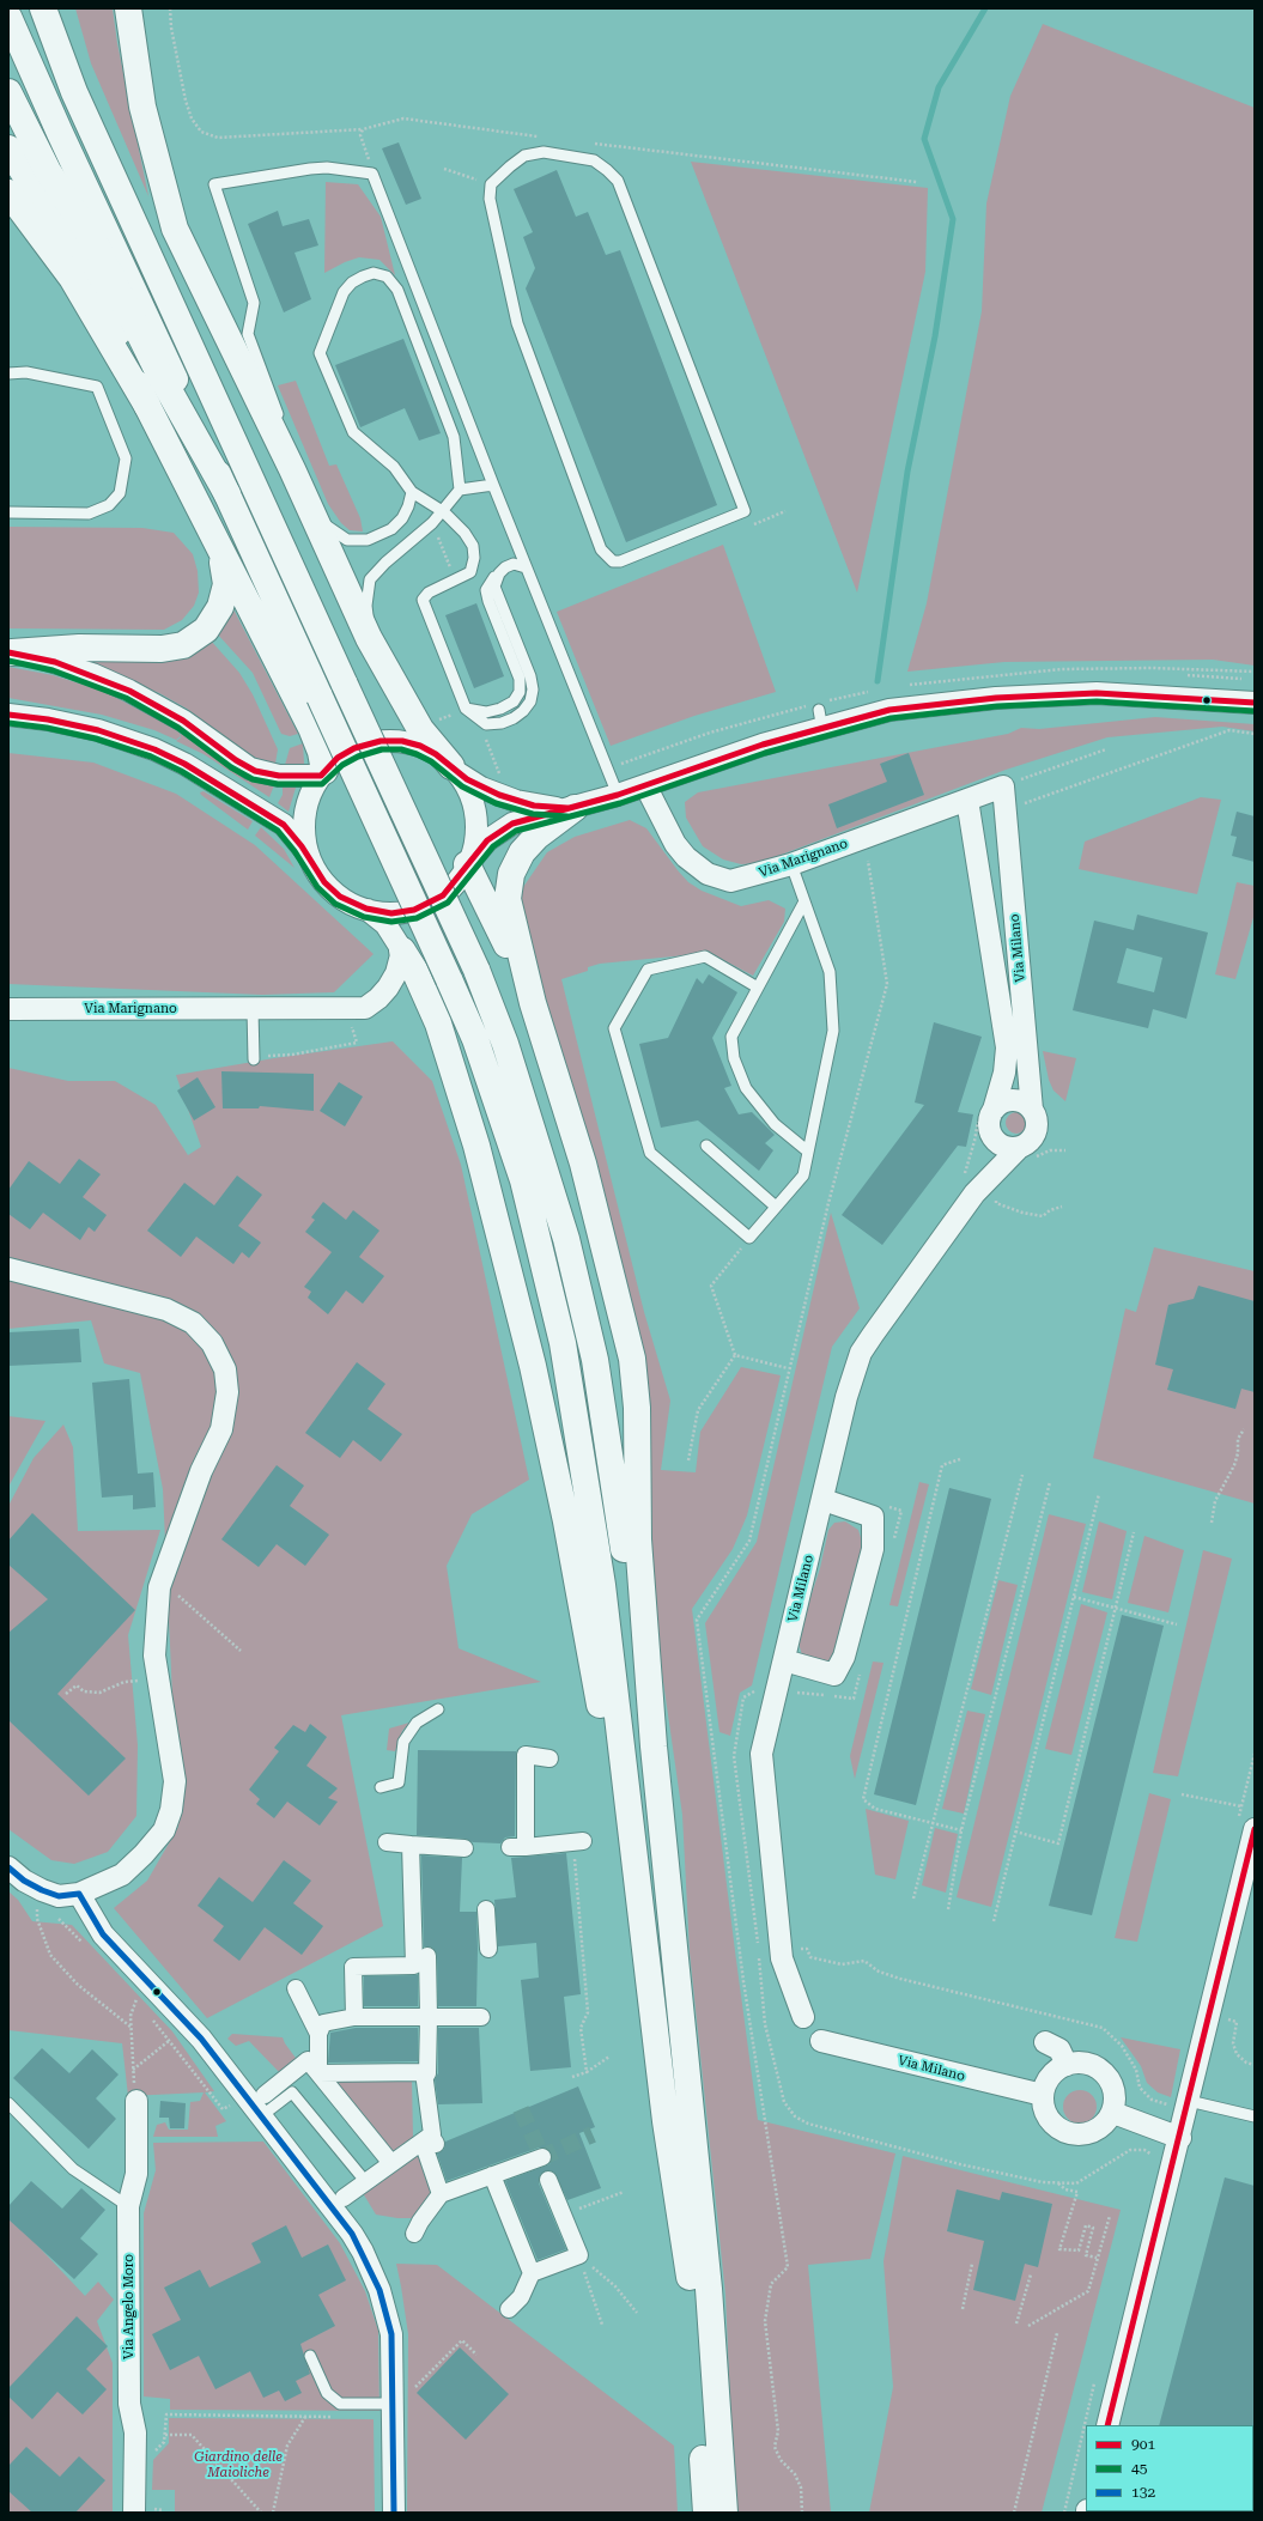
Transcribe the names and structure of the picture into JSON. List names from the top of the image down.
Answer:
{
  "streets": {
    "street": ["Via Marignano", "Via Milano", "Via Angelo Moro"]
  },
  "crossings": [
    ["Via Marignano", "Via Milano"]
  ],
  "parks": ["Giardino delle Maioliche"],
  "lines": ["transit line 901", "transit line 45", "transit line 132"],
  "legend": ["901", "45", "132"]
}
